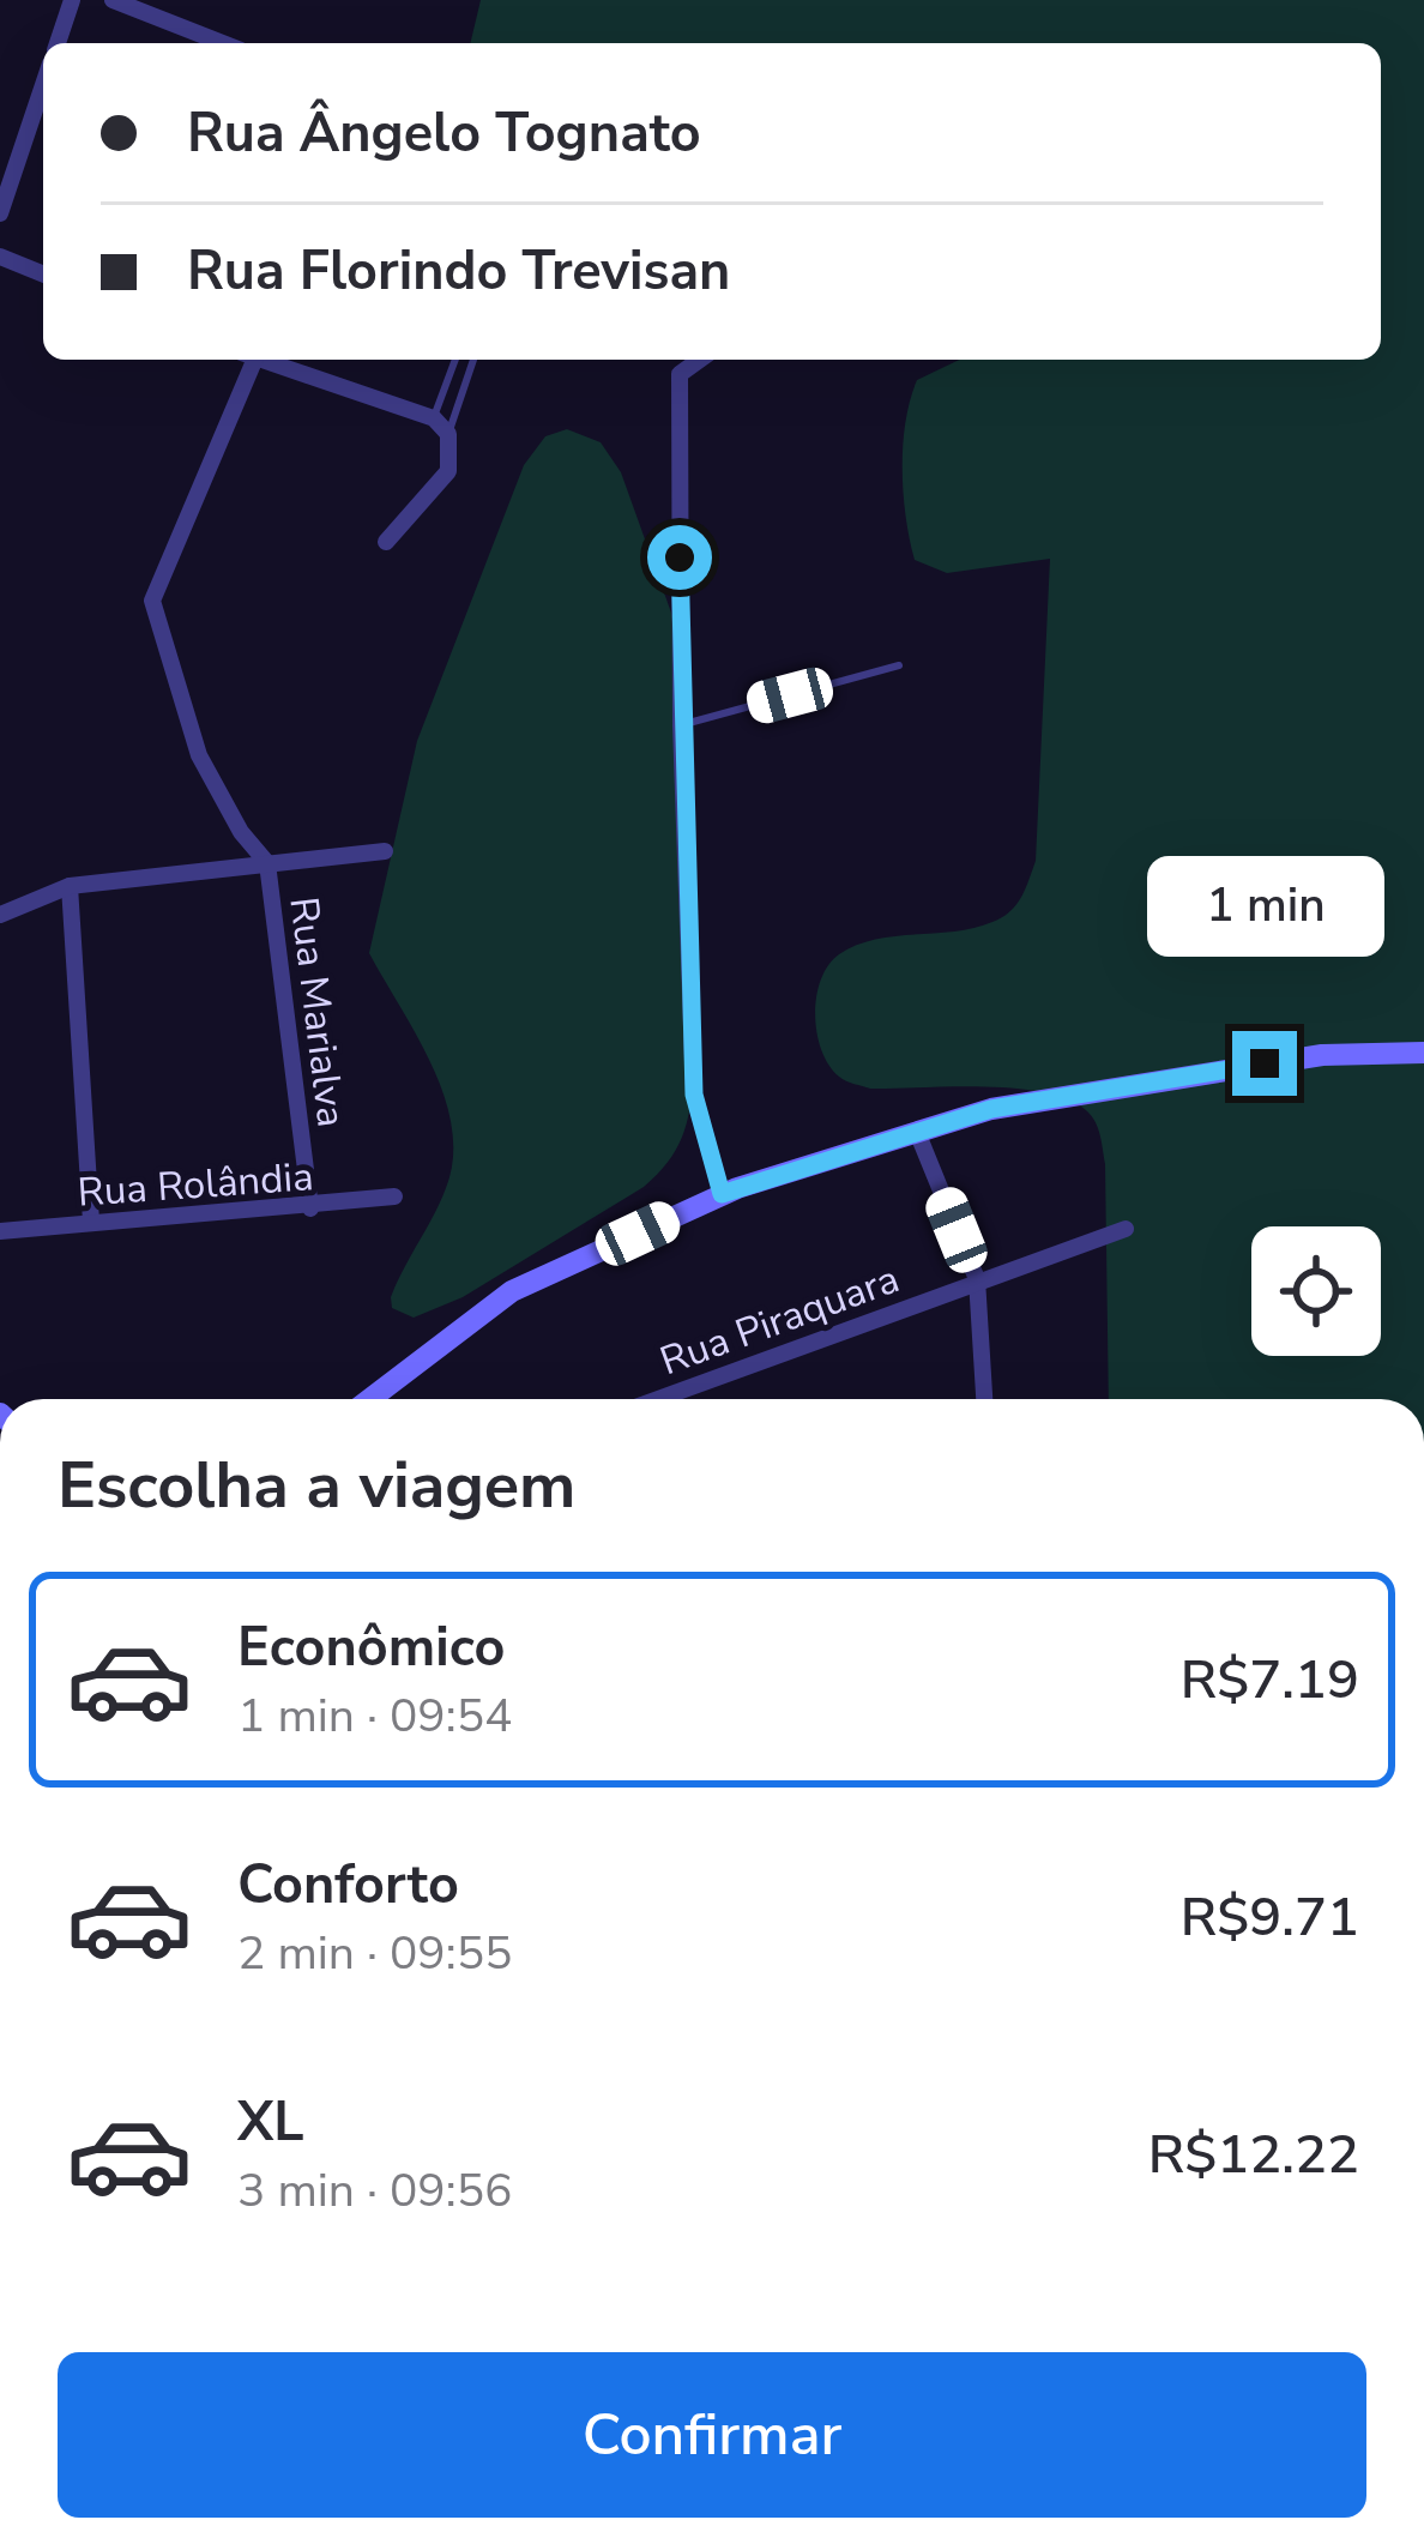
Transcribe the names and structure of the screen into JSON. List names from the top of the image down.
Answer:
{
  "streets": {
    "street": ["Rua Marialva", "Rua Rolândia", "Rua Piraquara"]
  },
  "crossings": [
    ["Rua Marialva", "Rua Rolândia"]
  ],
  "page": {
    "banner": ["Rua Ângelo Tognato", "Rua Florindo Trevisan"],
    "bubble": "1 min",
    "heading": "Escolha a viagem",
    "list": [
      {
        "name": "Econômico",
        "note": "1 min · 09:54",
        "value": "R$7.19"
      },
      {
        "name": "Conforto",
        "note": "2 min · 09:55",
        "value": "R$9.71"
      },
      {
        "name": "XL",
        "note": "3 min · 09:56",
        "value": "R$12.22"
      }
    ],
    "buttons": "Confirmar"
  }
}
